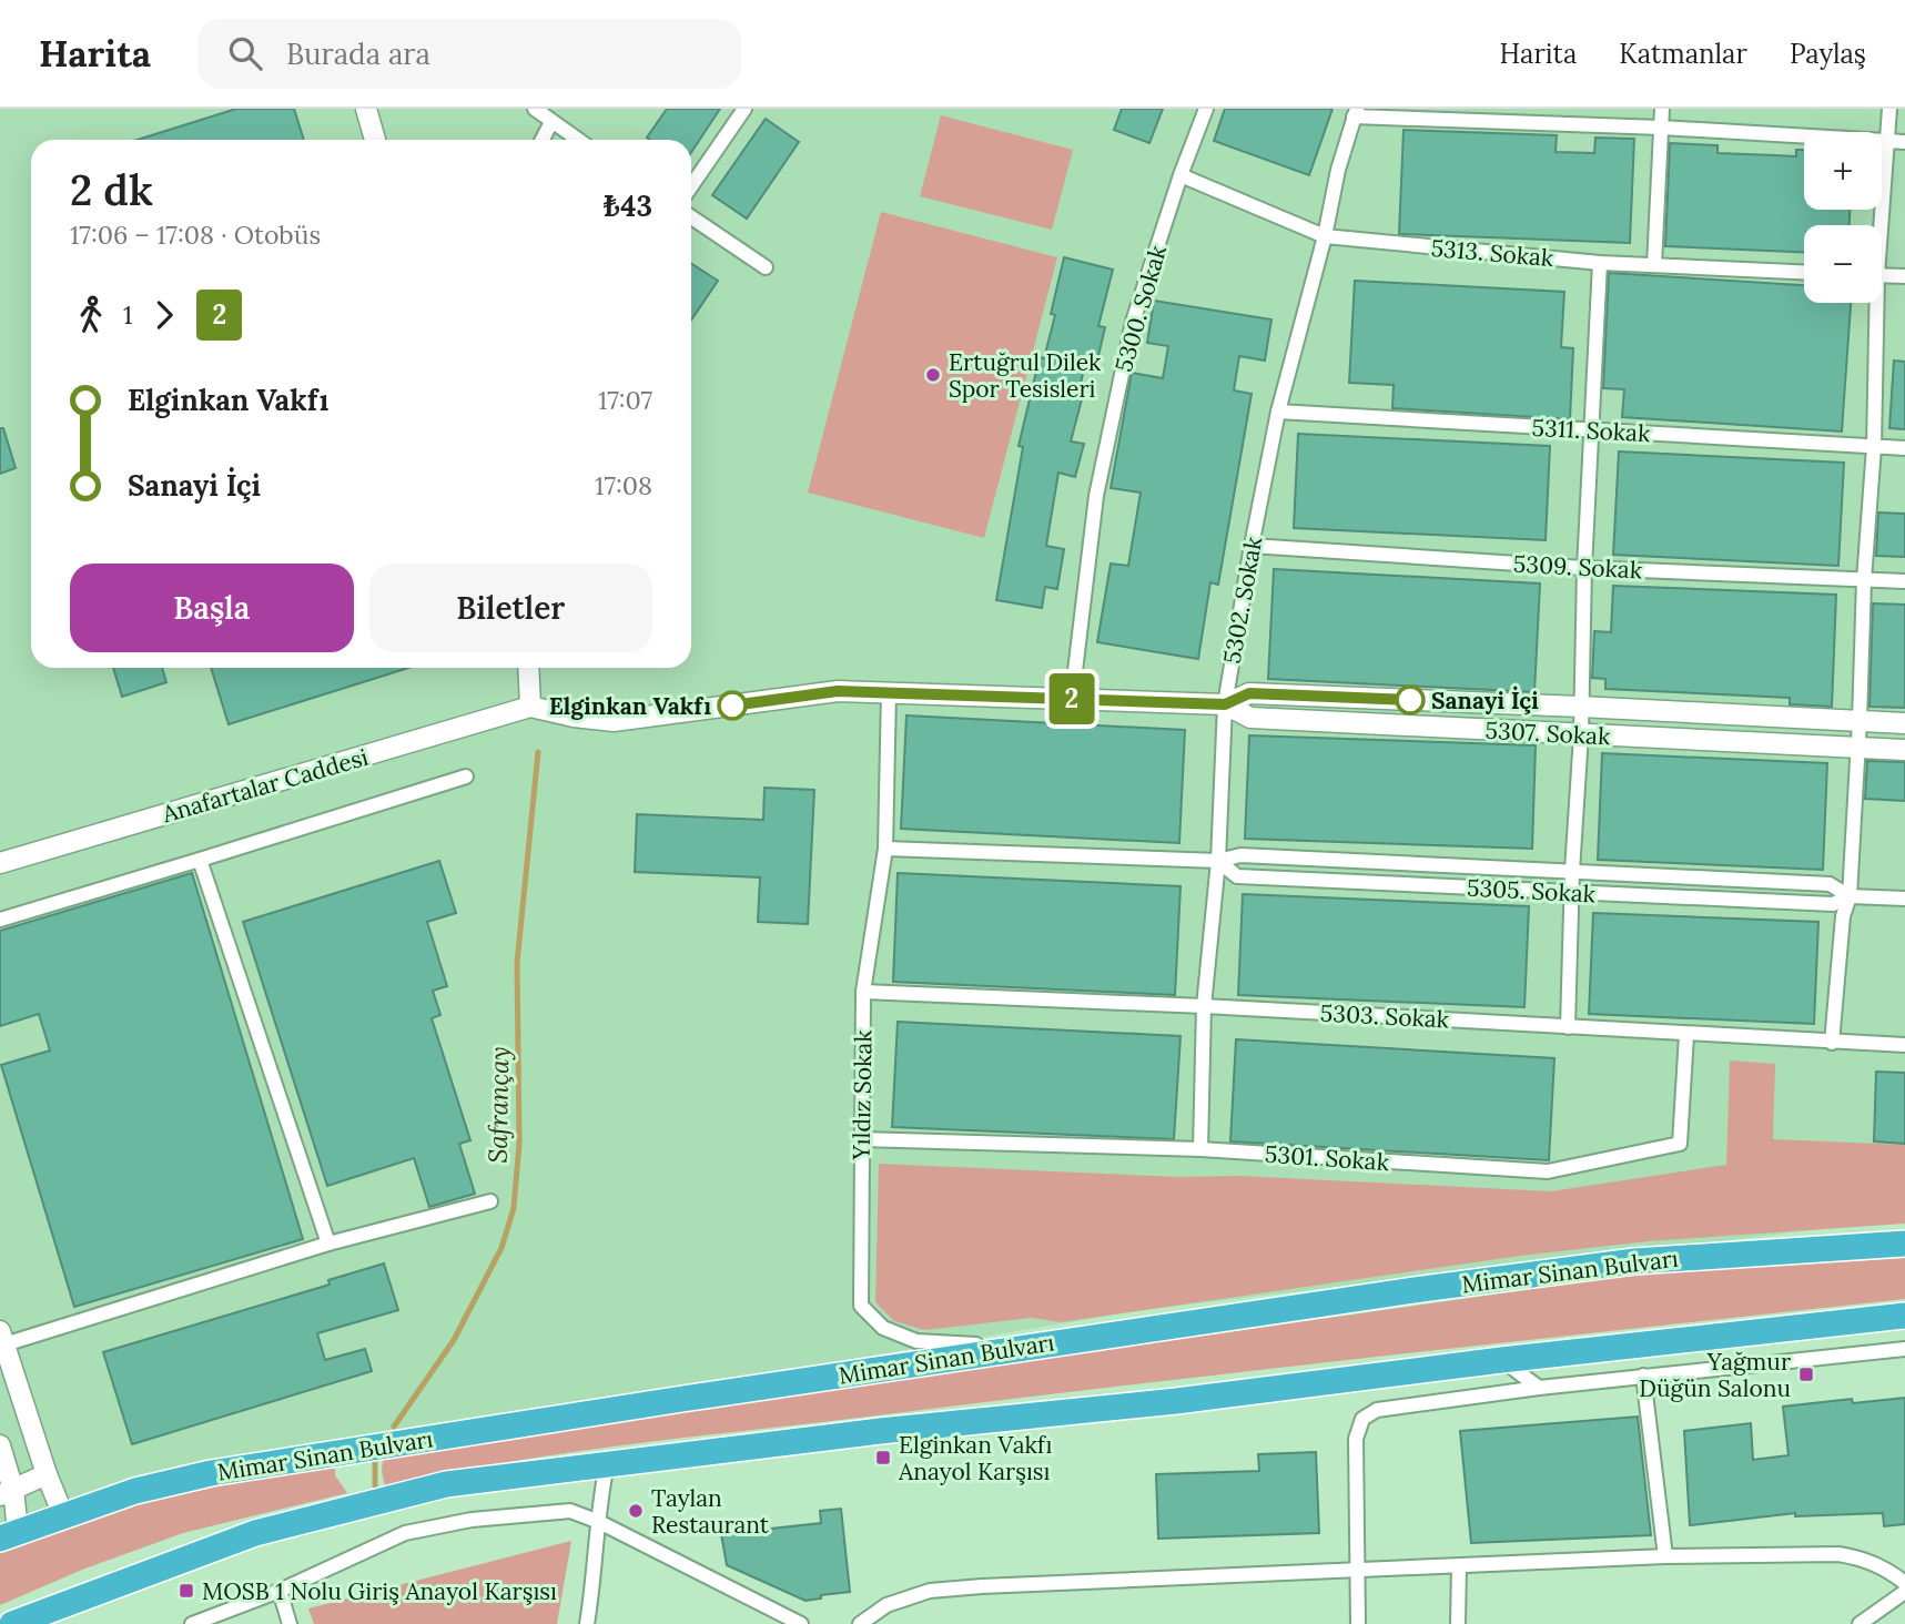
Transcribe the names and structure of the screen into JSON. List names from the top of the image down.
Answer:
{
  "streets": {
    "highway": ["Mimar Sinan Bulvarı"],
    "street": [
      "5313. Sokak",
      "5300. Sokak",
      "5311. Sokak",
      "5309. Sokak",
      "5302. Sokak",
      "5307. Sokak",
      "Anafartalar Caddesi",
      "5305. Sokak",
      "5303. Sokak",
      "Yıldız Sokak",
      "5301. Sokak"
    ]
  },
  "crossings": [
    ["5313. Sokak", "5300. Sokak"],
    ["5313. Sokak", "5302. Sokak"],
    ["5311. Sokak", "5302. Sokak"],
    ["5309. Sokak", "5302. Sokak"],
    ["5302. Sokak", "5307. Sokak"],
    ["5302. Sokak", "5305. Sokak"],
    ["5302. Sokak", "5303. Sokak"],
    ["5302. Sokak", "5301. Sokak"],
    ["5305. Sokak", "Yıldız Sokak"],
    ["5303. Sokak", "Yıldız Sokak"],
    ["5303. Sokak", "5301. Sokak"],
    ["Yıldız Sokak", "5301. Sokak"],
    ["Yıldız Sokak", "Mimar Sinan Bulvarı"]
  ],
  "water": ["Safrançay"],
  "places": {
    "other": [
      "Ertuğrul Dilek Spor Tesisleri",
      "Sanayi İçi",
      "Elginkan Vakfı",
      "Taylan Restaurant"
    ],
    "transit": ["Yağmur Düğün Salonu", "Elginkan Vakfı Anayol Karşısı", "MOSB 1 Nolu Giriş Anayol Karşısı"]
  },
  "lines": ["bus line 2"],
  "page": {
    "header": "Harita",
    "search": "Burada ara",
    "nav": ["Harita", "Katmanlar", "Paylaş"],
    "on_map": "2",
    "map_buttons": ["+", "−"],
    "heading": ["2 dk", "17:06 – 17:08 · Otobüs", "₺43"],
    "legs": ["1", "2"],
    "list": [
      {
        "name": "Elginkan Vakfı",
        "value": "17:07"
      },
      {
        "name": "Sanayi İçi",
        "value": "17:08"
      }
    ],
    "buttons": ["Başla", "Biletler"]
  }
}
